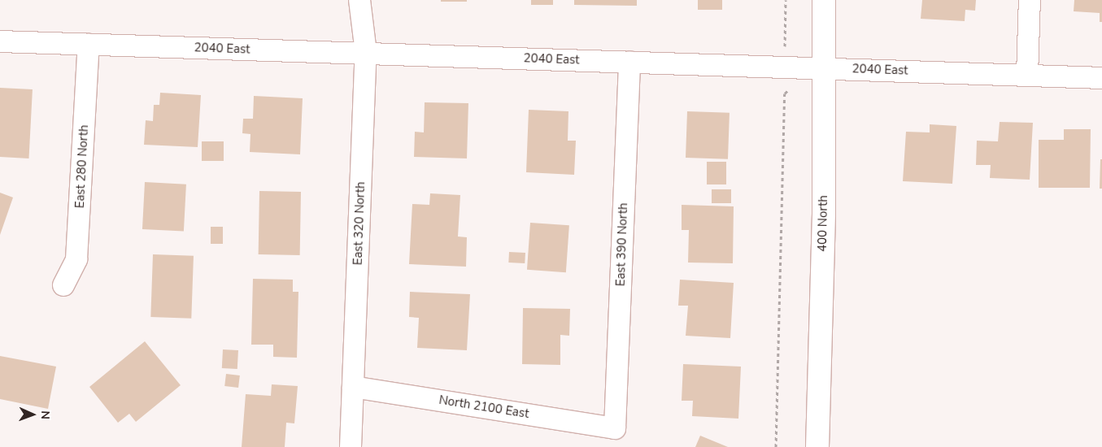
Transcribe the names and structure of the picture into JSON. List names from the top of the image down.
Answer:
{
  "streets": {
    "main road": ["400 North"],
    "street": [
      "2040 East",
      "East 280 North",
      "East 320 North",
      "East 390 North",
      "North 2100 East"
    ]
  },
  "crossings": [
    ["2040 East", "East 280 North"],
    ["2040 East", "East 320 North"],
    ["2040 East", "400 North"],
    ["2040 East", "East 390 North"],
    ["East 320 North", "North 2100 East"],
    ["East 390 North", "North 2100 East"]
  ],
  "north": "right"
}
